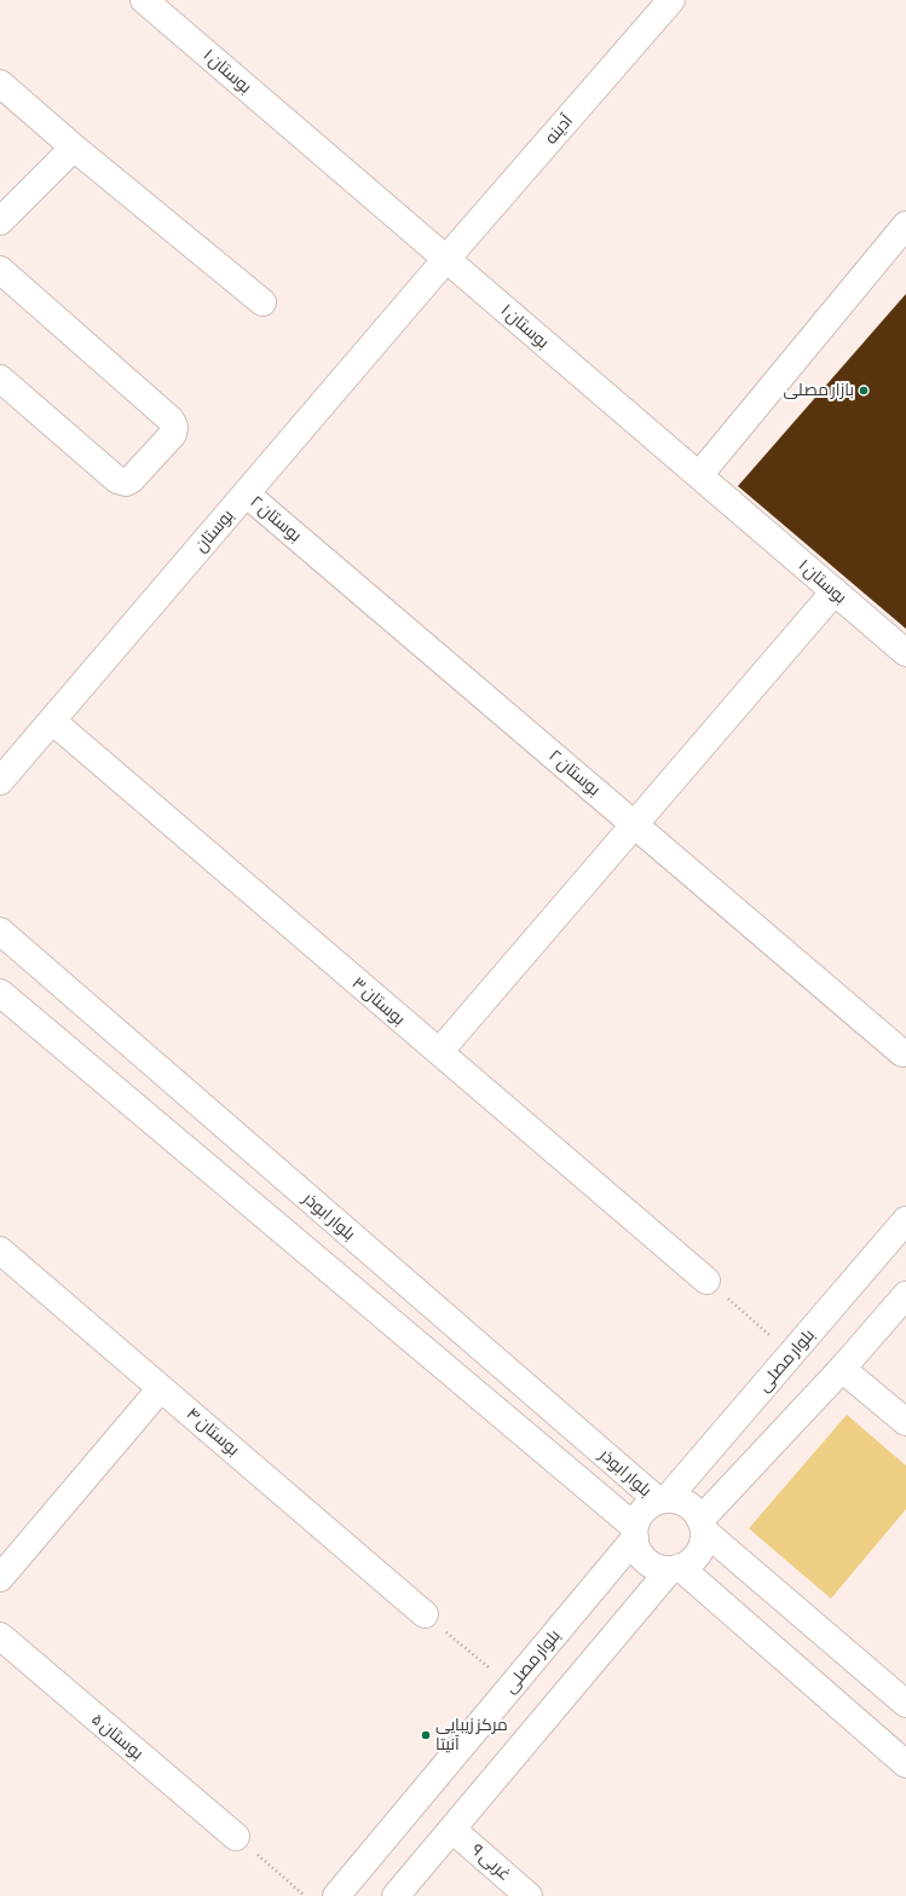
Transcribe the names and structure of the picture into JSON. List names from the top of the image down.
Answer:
{
  "streets": {
    "street": [
      "بوستان ۱",
      "آدینه",
      "بوستان ۲",
      "بوستان",
      "بوستان ۳",
      "بلوار ابوذر",
      "بلوار مصلی",
      "بوستان ۴",
      "بوستان ۵",
      "۹ غربی"
    ]
  },
  "crossings": [
    ["بوستان ۱", "آدینه"],
    ["بوستان ۱", "بوستان"],
    ["آدینه", "بوستان"],
    ["بوستان ۲", "بوستان"],
    ["بوستان", "بوستان ۳"],
    ["بلوار ابوذر", "بلوار مصلی"]
  ],
  "places": ["بازار مصلی", "مرکز زیبایی آنیتا"]
}
